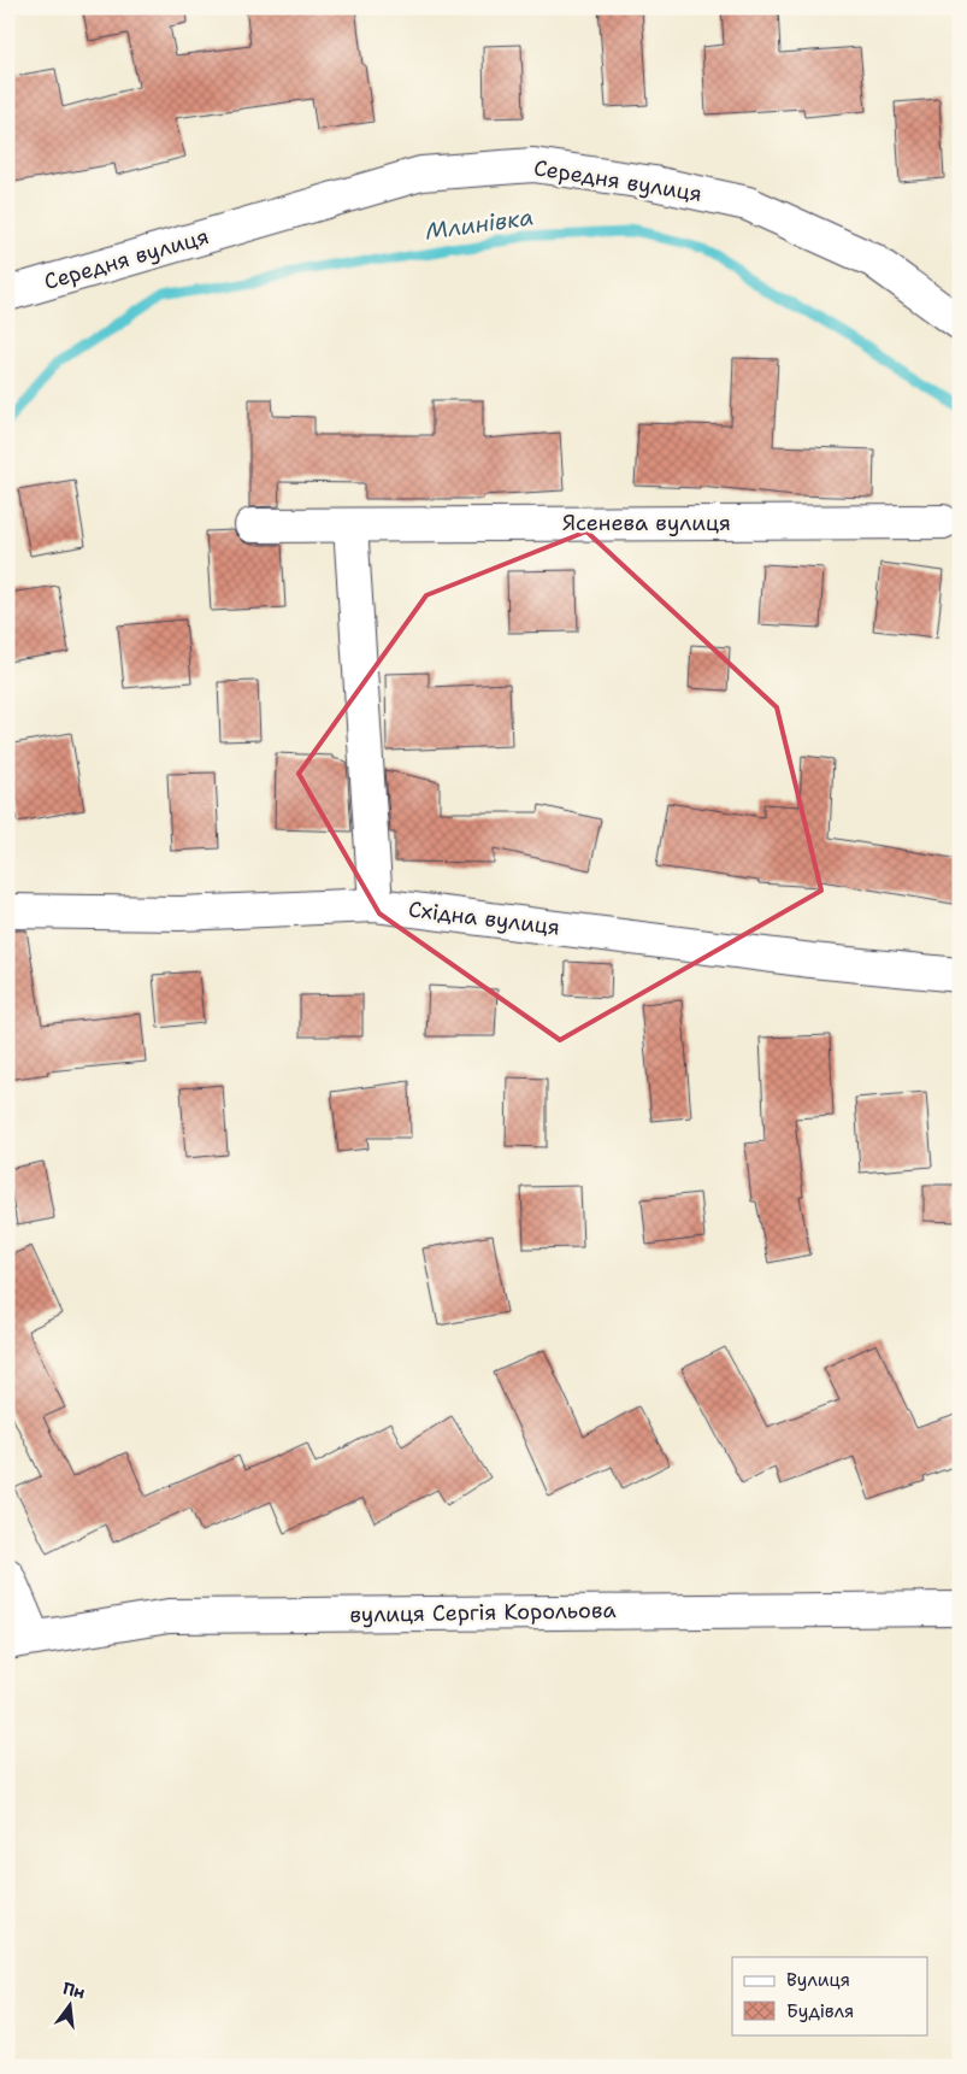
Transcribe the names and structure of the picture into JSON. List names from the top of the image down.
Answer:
{
  "streets": {
    "street": [
      "Середня вулиця",
      "Ясенева вулиця",
      "Східна вулиця",
      "вулиця Сергія Корольова"
    ]
  },
  "water": ["Млинівка"],
  "legend": ["Вулиця", "Будівля"],
  "north": "top"
}
